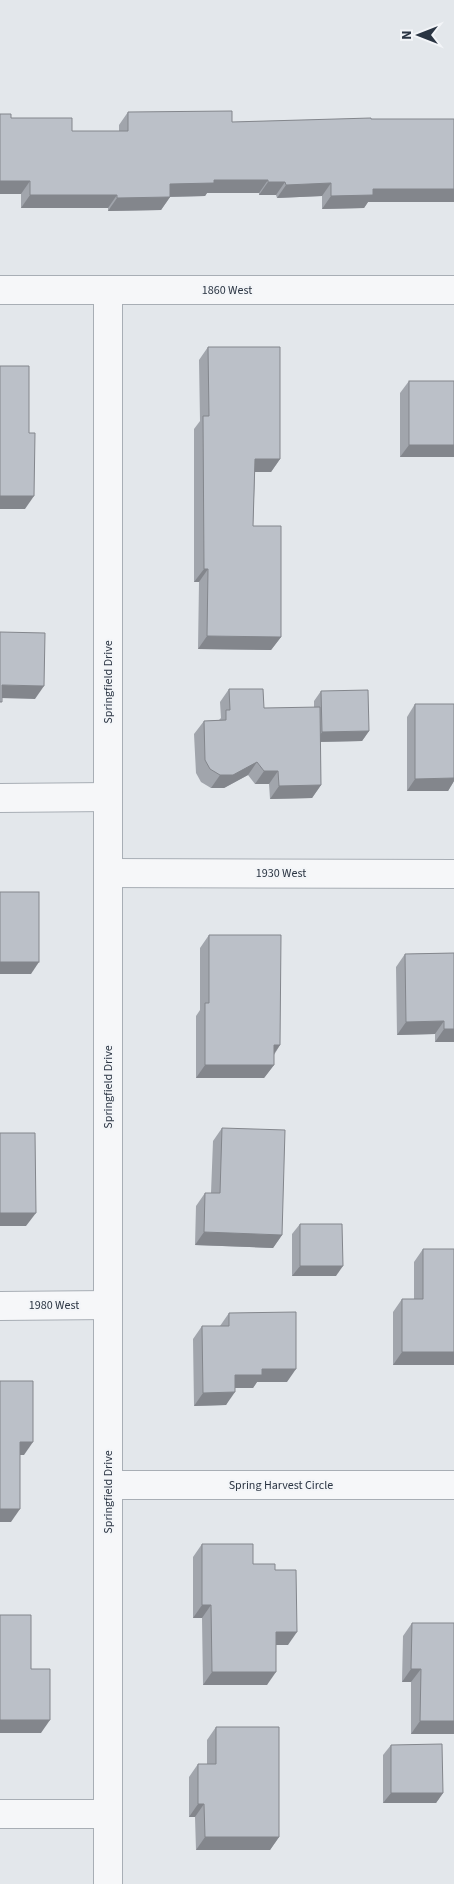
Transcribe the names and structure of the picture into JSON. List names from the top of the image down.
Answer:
{
  "streets": {
    "street": [
      "1860 West",
      "Springfield Drive",
      "1930 West",
      "1980 West",
      "Spring Harvest Circle"
    ]
  },
  "crossings": [
    ["1860 West", "Springfield Drive"],
    ["Springfield Drive", "1930 West"],
    ["Springfield Drive", "1980 West"],
    ["Springfield Drive", "Spring Harvest Circle"]
  ],
  "north": "left"
}
